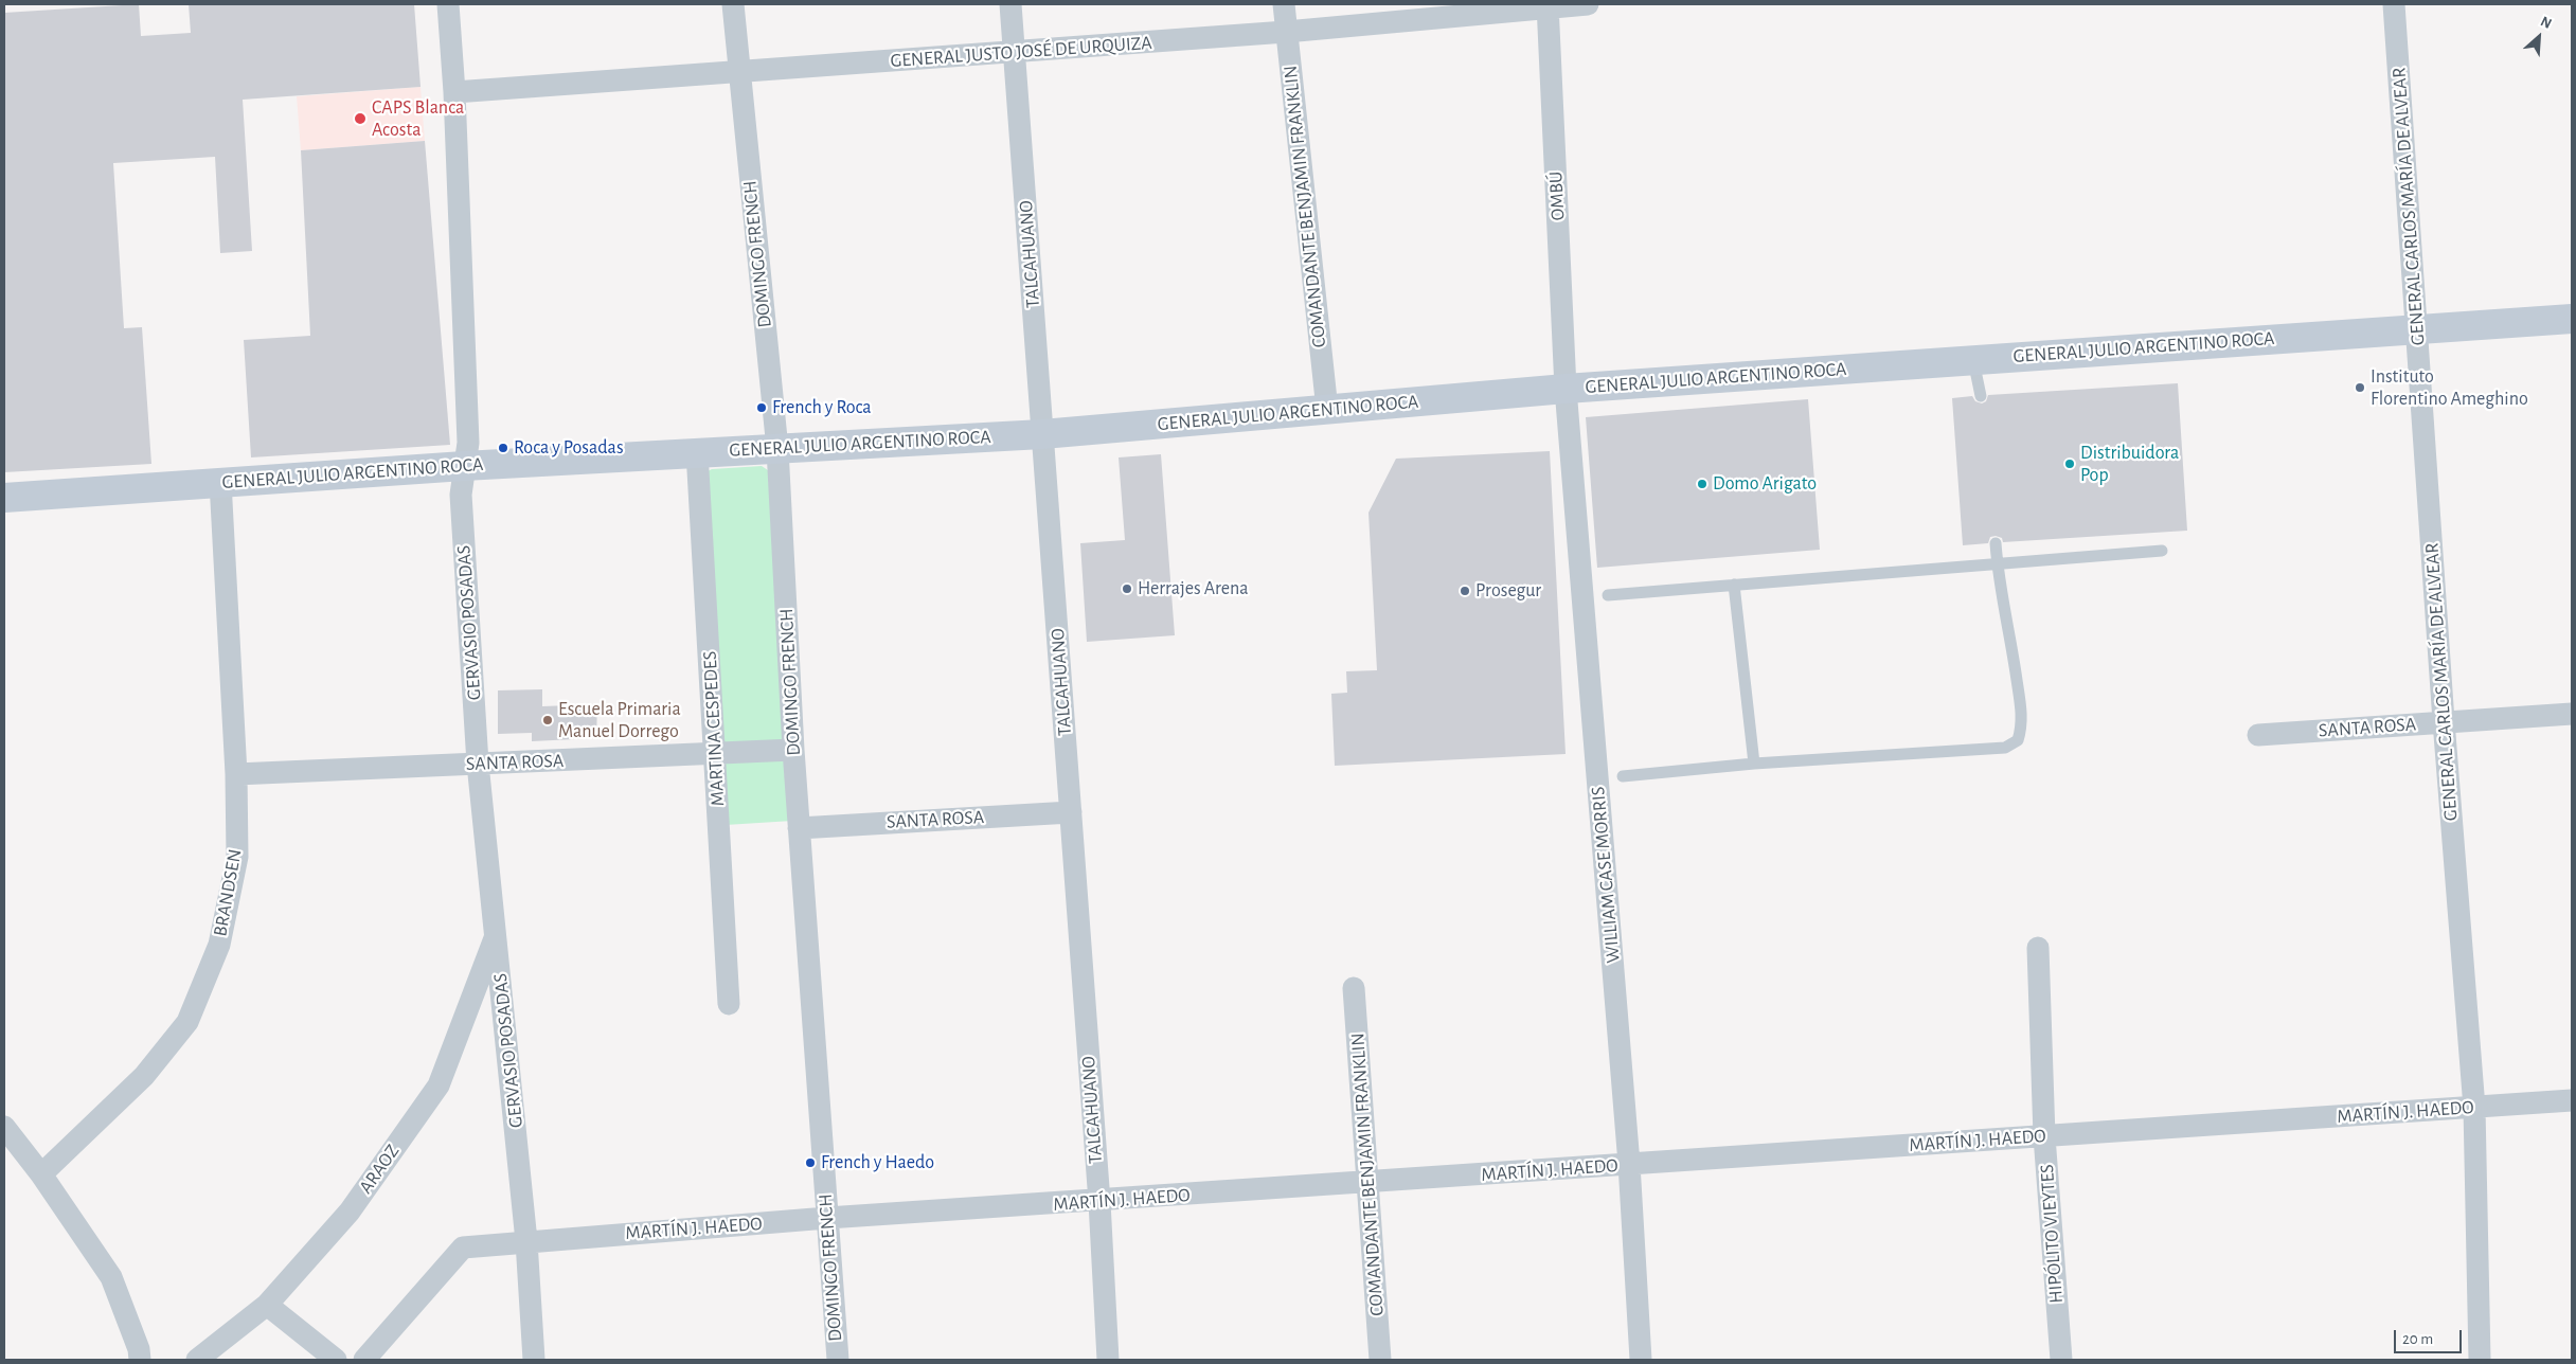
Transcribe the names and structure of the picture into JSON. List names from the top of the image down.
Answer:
{
  "streets": {
    "street": [
      "GENERAL JUSTO JOSÉ DE URQUIZA",
      "OMBÚ",
      "COMANDANTE BENJAMIN FRANKLIN",
      "GENERAL CARLOS MARÍA DE ALVEAR",
      "DOMINGO FRENCH",
      "TALCAHUANO",
      "GENERAL JULIO ARGENTINO ROCA",
      "GERVASIO POSADAS",
      "SANTA ROSA",
      "MARTINA CESPEDES",
      "WILLIAM CASE MORRIS",
      "BRANDSEN",
      "MARTÍN J. HAEDO",
      "ARAOZ",
      "HIPÓLITO VIEYTES"
    ]
  },
  "crossings": [
    ["GENERAL JUSTO JOSÉ DE URQUIZA", "OMBÚ"],
    ["GENERAL JUSTO JOSÉ DE URQUIZA", "COMANDANTE BENJAMIN FRANKLIN"],
    ["GENERAL JUSTO JOSÉ DE URQUIZA", "DOMINGO FRENCH"],
    ["GENERAL JUSTO JOSÉ DE URQUIZA", "TALCAHUANO"],
    ["GENERAL JUSTO JOSÉ DE URQUIZA", "GERVASIO POSADAS"],
    ["OMBÚ", "GENERAL JULIO ARGENTINO ROCA"],
    ["OMBÚ", "WILLIAM CASE MORRIS"],
    ["COMANDANTE BENJAMIN FRANKLIN", "GENERAL JULIO ARGENTINO ROCA"],
    ["COMANDANTE BENJAMIN FRANKLIN", "MARTÍN J. HAEDO"],
    ["GENERAL CARLOS MARÍA DE ALVEAR", "GENERAL JULIO ARGENTINO ROCA"],
    ["GENERAL CARLOS MARÍA DE ALVEAR", "SANTA ROSA"],
    ["GENERAL CARLOS MARÍA DE ALVEAR", "MARTÍN J. HAEDO"],
    ["DOMINGO FRENCH", "GENERAL JULIO ARGENTINO ROCA"],
    ["DOMINGO FRENCH", "SANTA ROSA"],
    ["DOMINGO FRENCH", "MARTÍN J. HAEDO"],
    ["TALCAHUANO", "GENERAL JULIO ARGENTINO ROCA"],
    ["TALCAHUANO", "SANTA ROSA"],
    ["TALCAHUANO", "MARTÍN J. HAEDO"],
    ["GENERAL JULIO ARGENTINO ROCA", "GERVASIO POSADAS"],
    ["GENERAL JULIO ARGENTINO ROCA", "MARTINA CESPEDES"],
    ["GENERAL JULIO ARGENTINO ROCA", "WILLIAM CASE MORRIS"],
    ["GENERAL JULIO ARGENTINO ROCA", "BRANDSEN"],
    ["GERVASIO POSADAS", "SANTA ROSA"],
    ["GERVASIO POSADAS", "MARTÍN J. HAEDO"],
    ["GERVASIO POSADAS", "ARAOZ"],
    ["SANTA ROSA", "MARTINA CESPEDES"],
    ["SANTA ROSA", "BRANDSEN"],
    ["WILLIAM CASE MORRIS", "MARTÍN J. HAEDO"],
    ["MARTÍN J. HAEDO", "HIPÓLITO VIEYTES"]
  ],
  "places": [
    "CAPS Blanca Acosta",
    "Instituto Florentino Ameghino",
    "French y Roca",
    "Roca y Posadas",
    "Distribuidora Pop",
    "Domo Arigato",
    "Herrajes Arena",
    "Prosegur",
    "Escuela Primaria Manuel Dorrego",
    "French y Haedo"
  ],
  "scale_bar": "20 m",
  "north": "top right"
}
